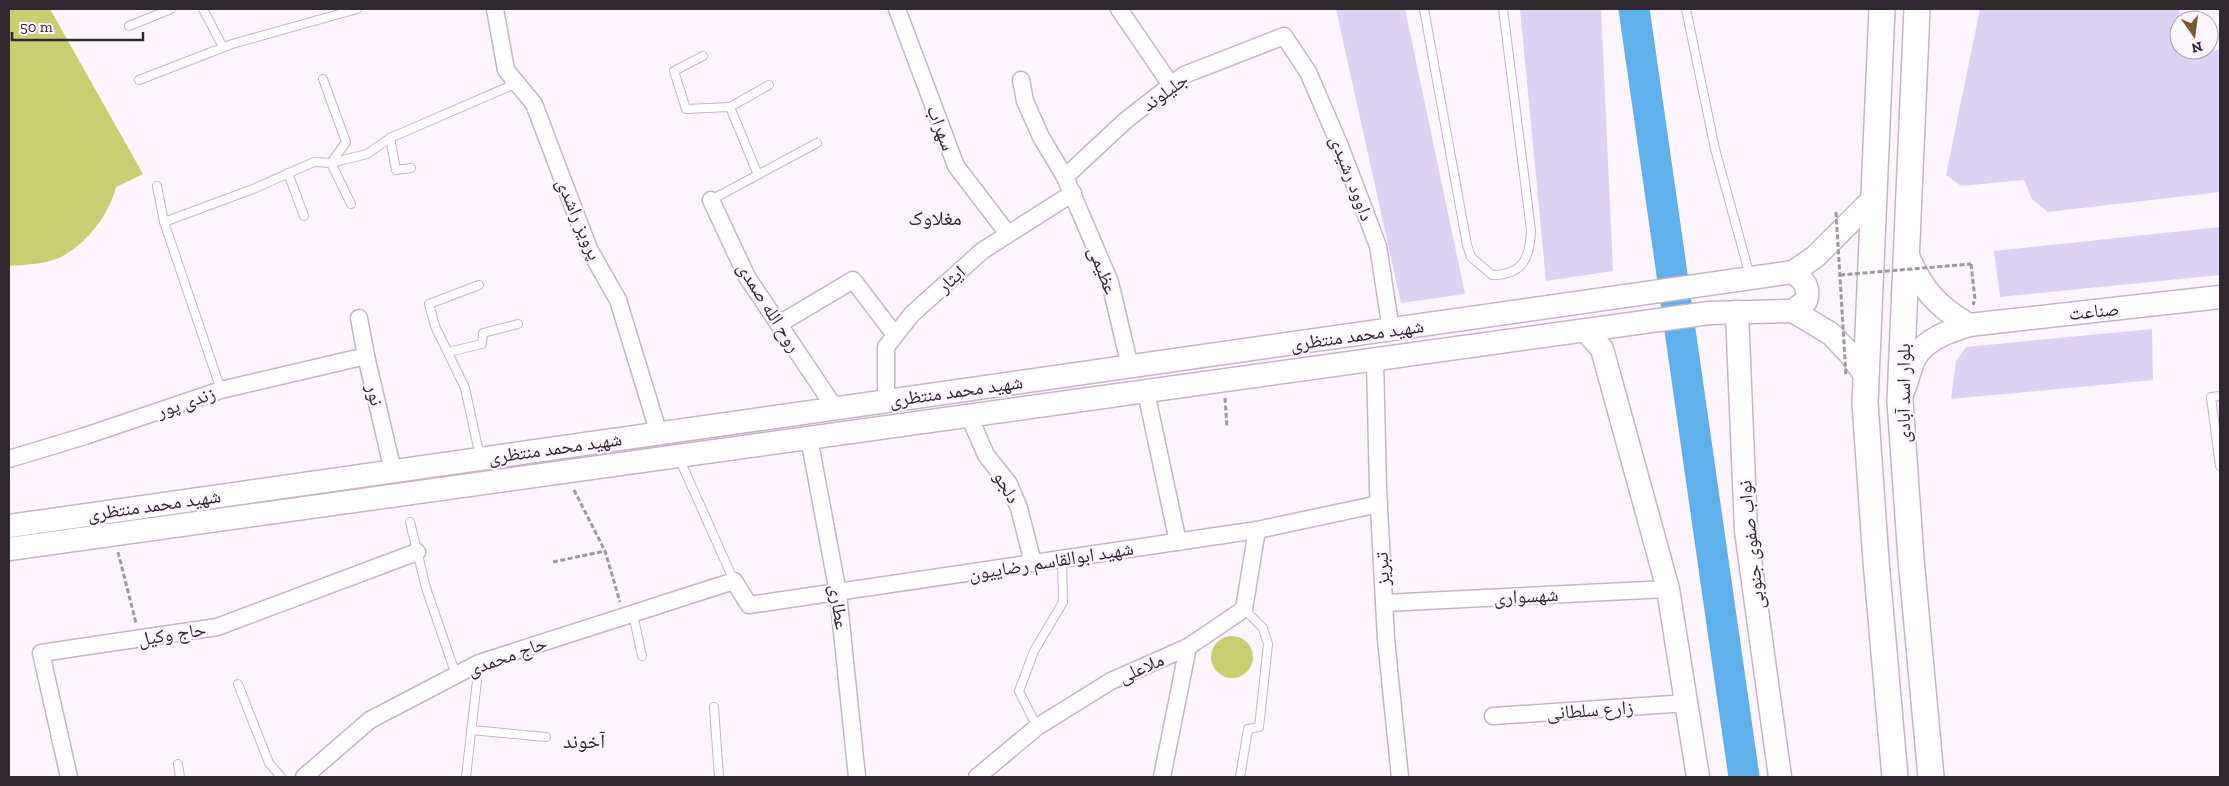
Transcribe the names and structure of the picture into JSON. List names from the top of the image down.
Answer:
{
  "streets": {
    "main road": [
      "صناعت",
      "شهید محمد منتظری",
      "بلوار اسد آبادی",
      "نواب صفوی جنوبی"
    ],
    "street": [
      "جلیلوند",
      "سهراب",
      "داوود رشیدی",
      "پرویز راشدی",
      "عظیمی",
      "ایثار",
      "روح الله صمدی",
      "نور",
      "زندی پور",
      "دلجو",
      "شهید ابوالقاسم رضاییون",
      "تبریز",
      "شهسواری",
      "عطاری",
      "حاج وکیل",
      "حاج محمدی",
      "ملاعلی",
      "زارع سلطانی"
    ]
  },
  "crossings": [
    ["جلیلوند", "داوود رشیدی"],
    ["جلیلوند", "عظیمی"],
    ["سهراب", "ایثار"],
    ["داوود رشیدی", "شهید محمد منتظری"],
    ["پرویز راشدی", "شهید محمد منتظری"],
    ["عظیمی", "ایثار"],
    ["عظیمی", "شهید محمد منتظری"],
    ["ایثار", "شهید محمد منتظری"],
    ["روح الله صمدی", "شهید محمد منتظری"],
    ["صناعت", "بلوار اسد آبادی"],
    ["شهید محمد منتظری", "بلوار اسد آبادی"],
    ["شهید محمد منتظری", "نور"],
    ["شهید محمد منتظری", "دلجو"],
    ["شهید محمد منتظری", "نواب صفوی جنوبی"],
    ["شهید محمد منتظری", "تبریز"],
    ["شهید محمد منتظری", "عطاری"],
    ["نور", "زندی پور"],
    ["دلجو", "شهید ابوالقاسم رضاییون"],
    ["شهید ابوالقاسم رضاییون", "تبریز"],
    ["شهید ابوالقاسم رضاییون", "عطاری"],
    ["شهید ابوالقاسم رضاییون", "حاج محمدی"],
    ["تبریز", "شهسواری"]
  ],
  "districts": ["مغلاوک", "آخوند"],
  "scale_bar": "50 m",
  "north": "bottom"
}
